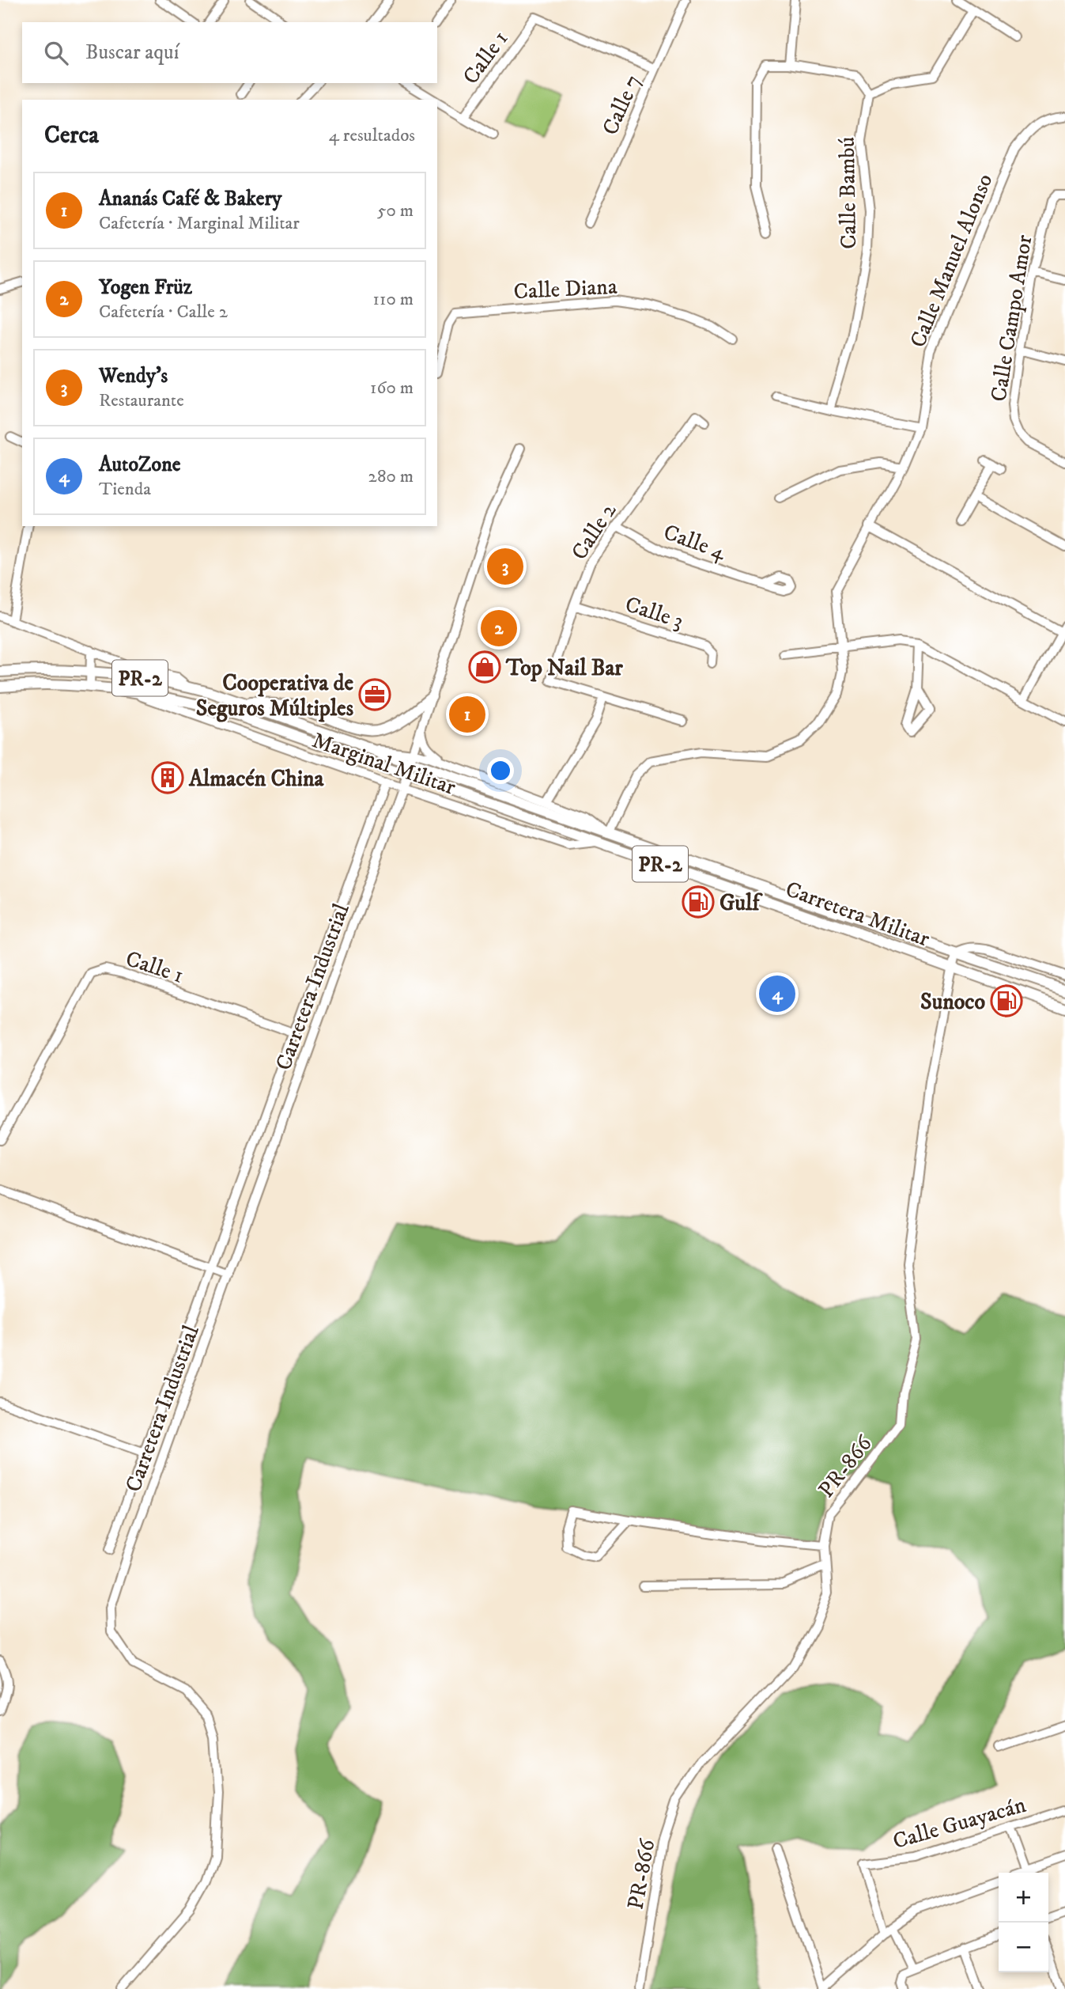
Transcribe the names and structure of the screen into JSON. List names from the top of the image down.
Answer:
{
  "streets": {
    "main road": ["PR-2", "Carretera Militar"],
    "street": [
      "Calle 1",
      "Calle 7",
      "Calle Bambú",
      "Calle Manuel Alonso",
      "Calle Diana",
      "Calle Campo Amor",
      "Calle 2",
      "Calle 4",
      "Calle 3",
      "Marginal Militar",
      "Carretera Industrial",
      "PR-866",
      "Calle Guayacán"
    ]
  },
  "crossings": [
    ["Calle 1", "Calle 7"],
    ["Calle Manuel Alonso", "Marginal Militar"],
    ["Calle Manuel Alonso", "Carretera Militar"],
    ["Calle 2", "Calle 4"],
    ["Calle 2", "Calle 3"],
    ["Marginal Militar", "Carretera Militar"],
    ["Marginal Militar", "Carretera Industrial"],
    ["Carretera Militar", "Carretera Industrial"],
    ["Carretera Militar", "PR-866"]
  ],
  "places": {
    "shop": ["Top Nail Bar"],
    "office": ["Cooperativa de Seguros Múltiples"],
    "building": ["Almacén China"],
    "fuel station": ["Gulf", "Sunoco"]
  },
  "page": {
    "search": "Buscar aquí",
    "heading": ["Cerca", "4 resultados"],
    "list": [
      {
        "mark": "1",
        "name": "Ananás Café & Bakery",
        "note": "Cafetería · Marginal Militar",
        "value": "50 m"
      },
      {
        "mark": "2",
        "name": "Yogen Früz",
        "note": "Cafetería · Calle 2",
        "value": "110 m"
      },
      {
        "mark": "3",
        "name": "Wendy's",
        "note": "Restaurante",
        "value": "160 m"
      },
      {
        "mark": "4",
        "name": "AutoZone",
        "note": "Tienda",
        "value": "280 m"
      }
    ],
    "pins": [
      "3",
      "2",
      "1",
      "4"
    ],
    "map_buttons": ["+", "−"]
  }
}
